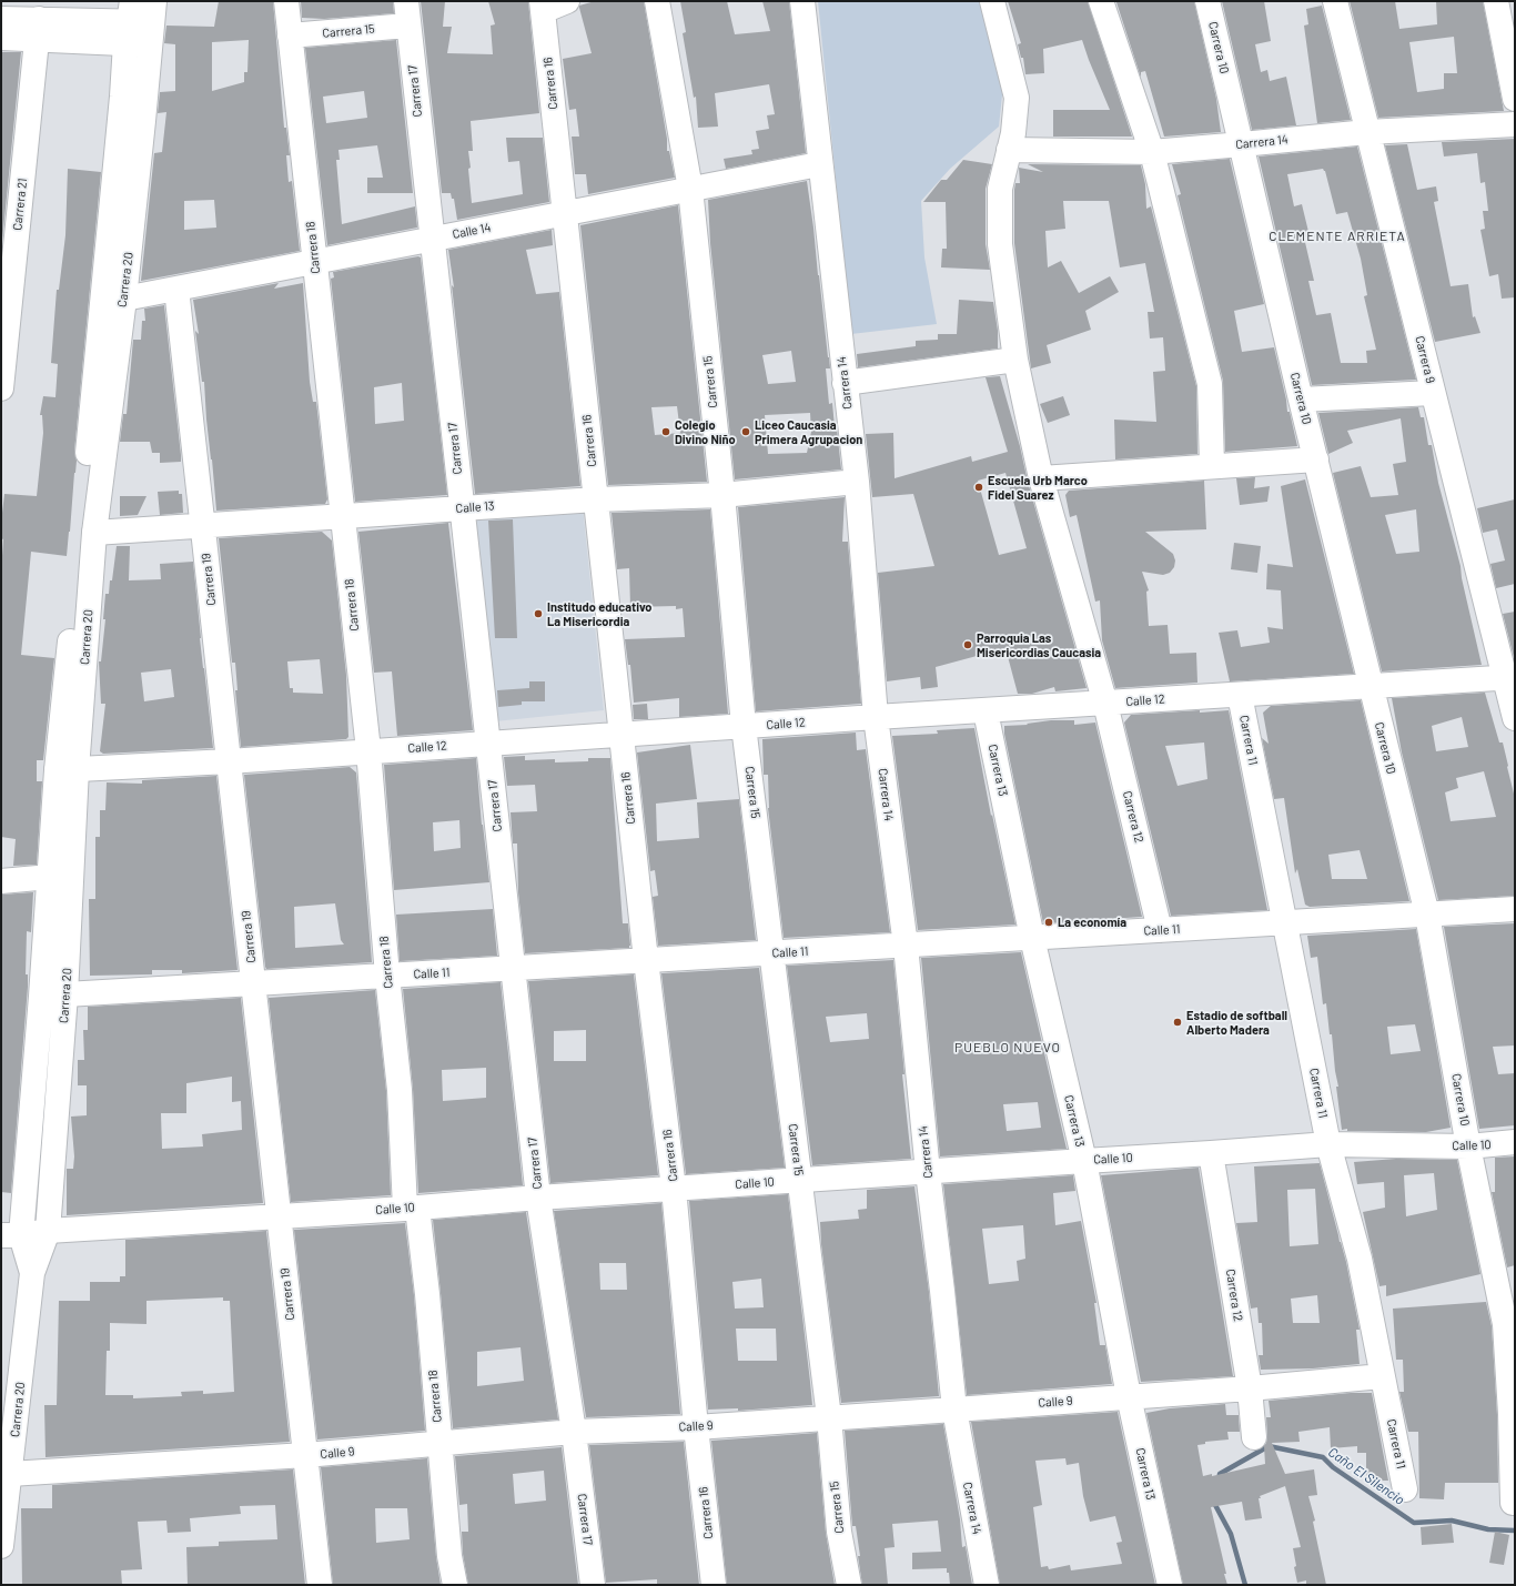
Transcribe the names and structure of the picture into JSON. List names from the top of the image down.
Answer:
{
  "streets": {
    "street": [
      "Carrera 15",
      "Carrera 10",
      "Carrera 16",
      "Carrera 17",
      "Carrera 14",
      "Carrera 21",
      "Calle 14",
      "Carrera 18",
      "Carrera 20",
      "Carrera 9",
      "Calle 13",
      "Carrera 19",
      "Calle 12",
      "Carrera 11",
      "Carrera 13",
      "Carrera 12",
      "Calle 11",
      "Calle 10",
      "Calle 9"
    ]
  },
  "crossings": [
    ["Carrera 15", "Carrera 17"],
    ["Carrera 15", "Calle 14"],
    ["Carrera 15", "Carrera 18"],
    ["Carrera 15", "Calle 13"],
    ["Carrera 15", "Calle 12"],
    ["Carrera 15", "Calle 11"],
    ["Carrera 15", "Calle 10"],
    ["Carrera 15", "Calle 9"],
    ["Carrera 10", "Carrera 14"],
    ["Carrera 10", "Calle 12"],
    ["Carrera 10", "Calle 11"],
    ["Carrera 10", "Calle 10"],
    ["Carrera 16", "Calle 14"],
    ["Carrera 16", "Calle 13"],
    ["Carrera 16", "Calle 12"],
    ["Carrera 16", "Calle 11"],
    ["Carrera 16", "Calle 10"],
    ["Carrera 16", "Calle 9"],
    ["Carrera 17", "Calle 14"],
    ["Carrera 17", "Calle 13"],
    ["Carrera 17", "Calle 12"],
    ["Carrera 17", "Calle 11"],
    ["Carrera 17", "Calle 10"],
    ["Carrera 17", "Calle 9"],
    ["Carrera 14", "Calle 14"],
    ["Carrera 14", "Carrera 9"],
    ["Carrera 14", "Calle 13"],
    ["Carrera 14", "Calle 12"],
    ["Carrera 14", "Carrera 12"],
    ["Carrera 14", "Calle 11"],
    ["Carrera 14", "Calle 10"],
    ["Carrera 14", "Calle 9"],
    ["Calle 14", "Carrera 18"],
    ["Calle 14", "Carrera 20"],
    ["Calle 14", "Carrera 19"],
    ["Carrera 18", "Calle 13"],
    ["Carrera 18", "Calle 12"],
    ["Carrera 18", "Calle 11"],
    ["Carrera 18", "Calle 10"],
    ["Carrera 18", "Calle 9"],
    ["Carrera 20", "Calle 13"],
    ["Carrera 20", "Calle 12"],
    ["Carrera 20", "Calle 11"],
    ["Carrera 20", "Calle 10"],
    ["Carrera 20", "Calle 9"],
    ["Carrera 9", "Calle 12"],
    ["Calle 13", "Carrera 19"],
    ["Carrera 19", "Calle 12"],
    ["Carrera 19", "Calle 11"],
    ["Carrera 19", "Calle 10"],
    ["Carrera 19", "Calle 9"],
    ["Calle 12", "Carrera 11"],
    ["Calle 12", "Carrera 13"],
    ["Calle 12", "Carrera 12"],
    ["Carrera 11", "Calle 11"],
    ["Carrera 11", "Calle 10"],
    ["Carrera 11", "Calle 9"],
    ["Carrera 13", "Calle 11"],
    ["Carrera 13", "Calle 10"],
    ["Carrera 13", "Calle 9"],
    ["Carrera 12", "Calle 11"],
    ["Carrera 12", "Calle 10"],
    ["Carrera 12", "Calle 9"]
  ],
  "districts": ["CLEMENTE ARRIETA", "PUEBLO NUEVO"],
  "water": ["Caño El Silencio"],
  "places": [
    "Colegio Divino Niño",
    "Liceo Caucasia Primera Agrupacion",
    "Escuela Urb Marco Fidel Suarez",
    "Institudo educativo La Misericordia",
    "Parroquia Las Misericordias Caucasia",
    "La economía",
    "Estadio de softball Alberto Madera"
  ]
}
